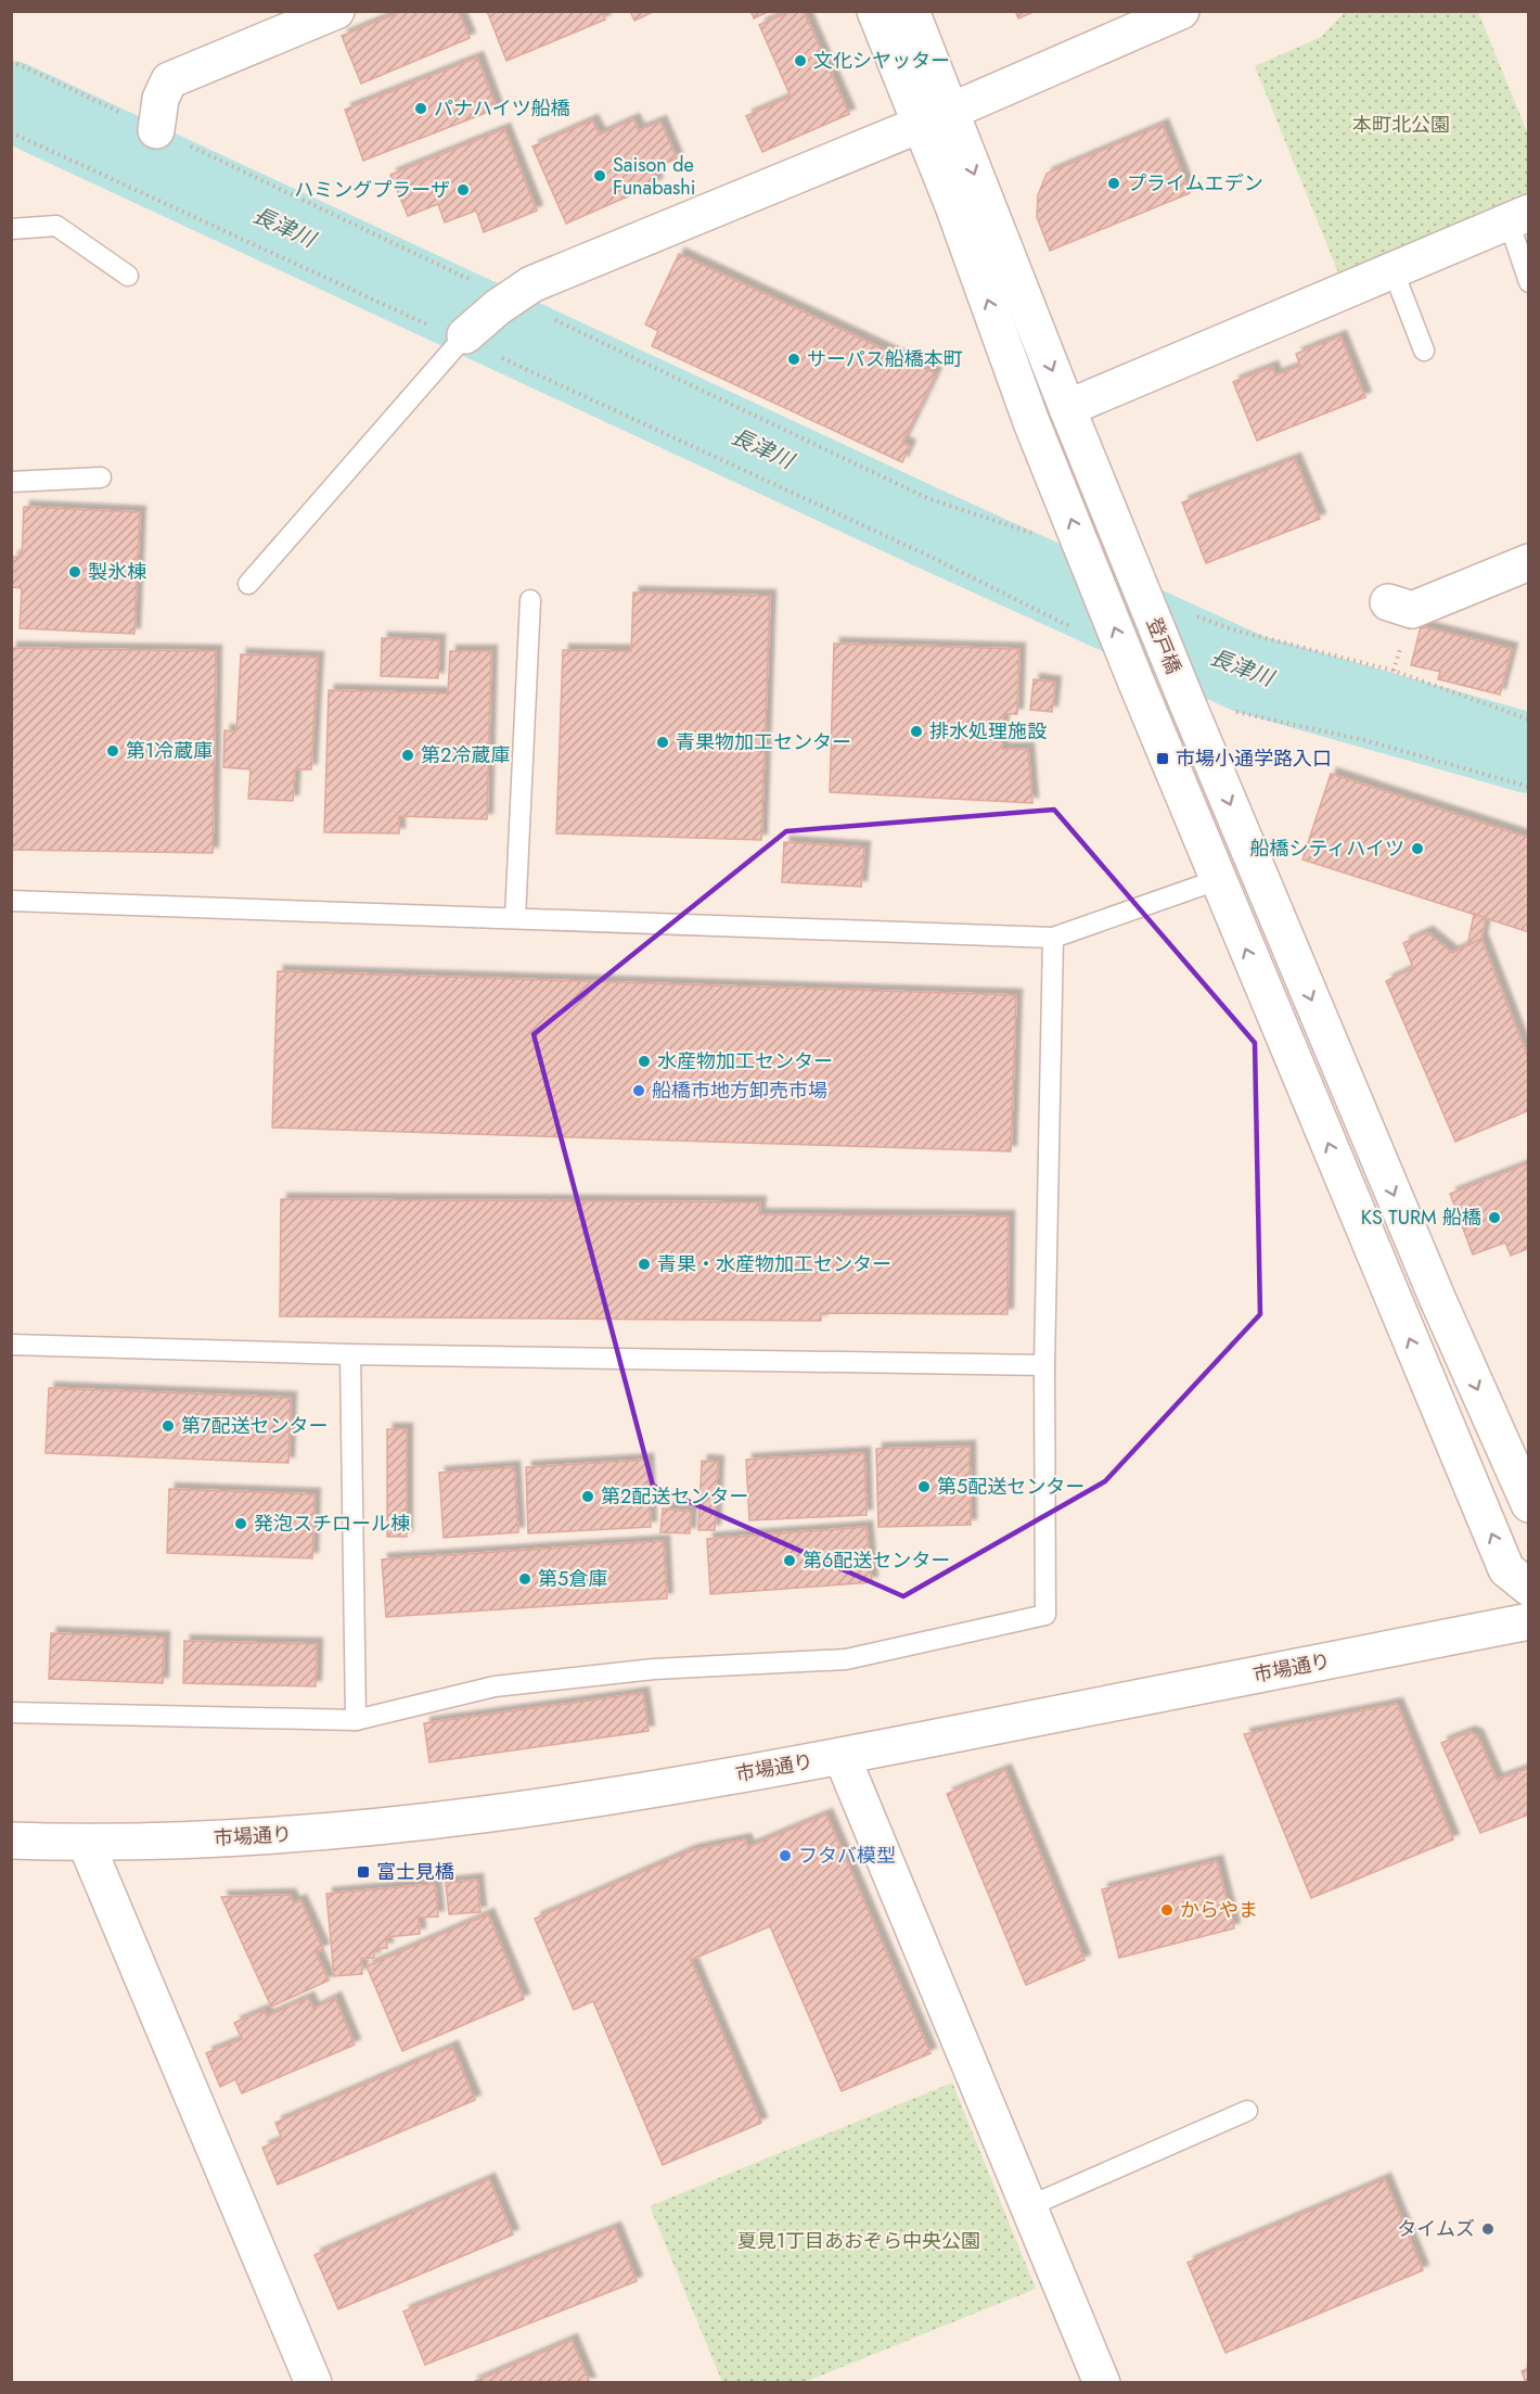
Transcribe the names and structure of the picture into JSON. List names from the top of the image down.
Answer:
{
  "streets": {
    "street": ["登戸橋", "市場通り"]
  },
  "water": ["長津川"],
  "parks": ["本町北公園", "夏見1丁目あおぞら中央公園"],
  "places": {
    "other": [
      "文化シヤッター",
      "パナハイツ船橋",
      "Saison de Funabashi",
      "プライムエデン",
      "ハミングプラーザ",
      "サーパス船橋本町",
      "製氷棟",
      "排水処理施設",
      "青果物加工センター",
      "第1冷蔵庫",
      "第2冷蔵庫",
      "船橋シティハイツ",
      "水産物加工センター",
      "船橋市地方卸売市場",
      "KS TURM 船橋",
      "青果・水産物加工センター",
      "第7配送センター",
      "第5配送センター",
      "第2配送センター",
      "発泡スチロール棟",
      "第6配送センター",
      "第5倉庫",
      "フタバ模型",
      "からやま",
      "タイムズ"
    ],
    "transit": ["市場小通学路入口", "富士見橋"]
  }
}
